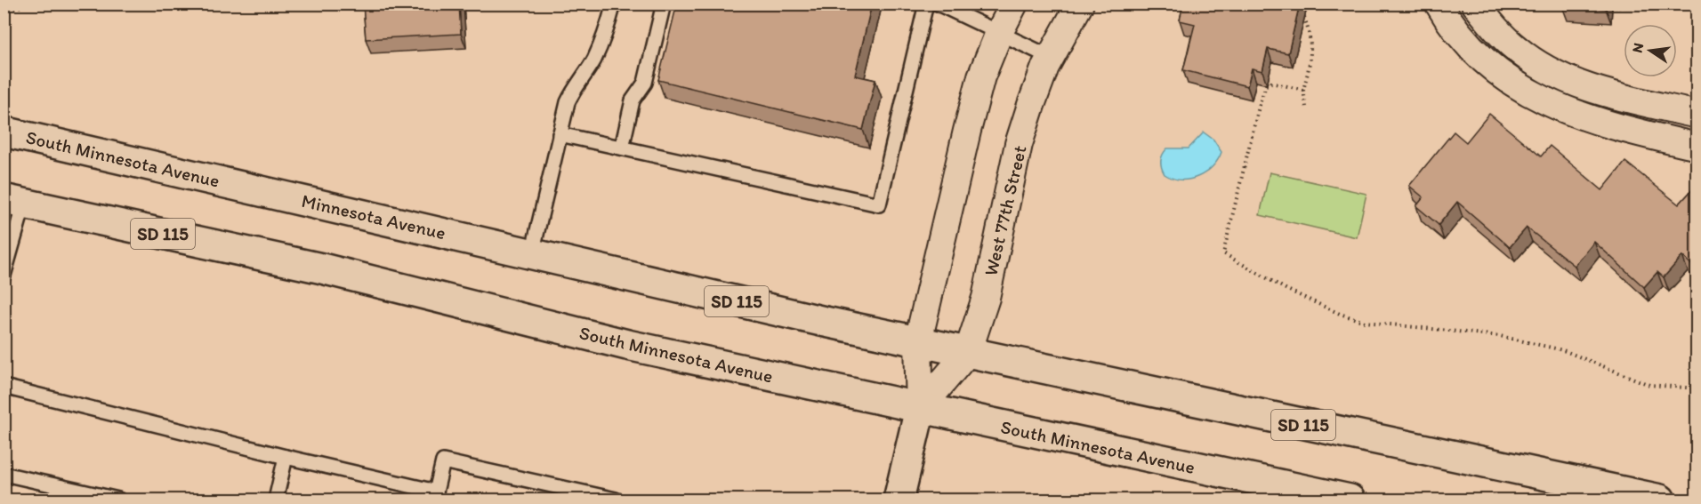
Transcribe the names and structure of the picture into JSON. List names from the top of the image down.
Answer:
{
  "streets": {
    "main road": [
      "South Minnesota Avenue",
      "West 77th Street",
      "Minnesota Avenue",
      "SD 115"
    ]
  },
  "crossings": [
    ["South Minnesota Avenue", "West 77th Street"],
    ["South Minnesota Avenue", "Minnesota Avenue"],
    ["West 77th Street", "SD 115"],
    ["Minnesota Avenue", "SD 115"]
  ],
  "north": "left"
}
